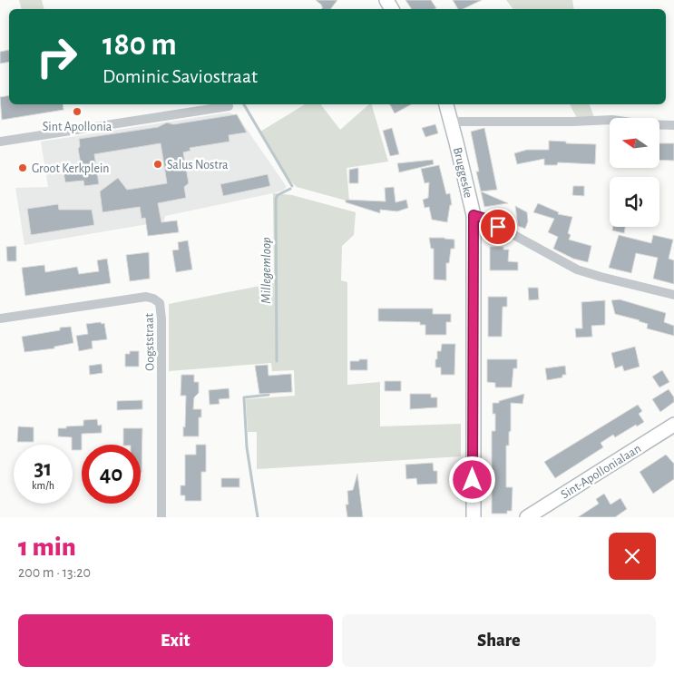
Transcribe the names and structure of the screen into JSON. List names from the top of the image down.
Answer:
{
  "streets": {
    "street": ["Bruggeske", "Oogststraat", "Sint-Apollonialaan"]
  },
  "water": ["Millegemloop"],
  "places": ["Sint Apollonia", "Salus Nostra", "Groot Kerkplein"],
  "north": "left",
  "page": {
    "turn": ["180 m", "Dominic Saviostraat"],
    "speed": "31 km/h",
    "limit": "40",
    "heading": ["1 min", "200 m · 13:20"],
    "buttons": ["Exit", "Share"]
  }
}
